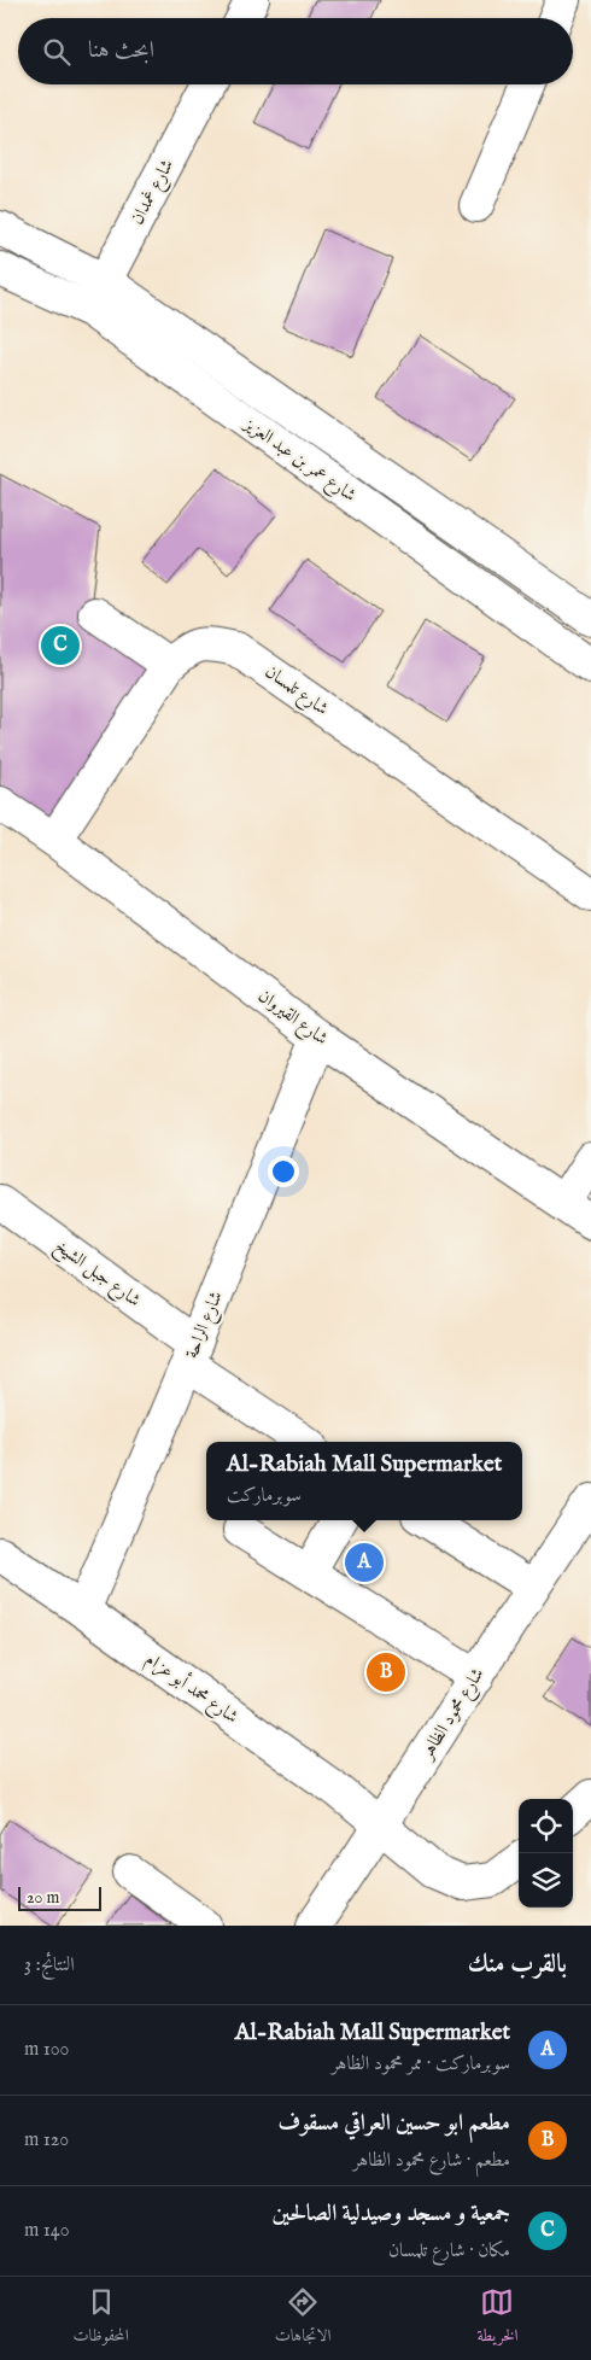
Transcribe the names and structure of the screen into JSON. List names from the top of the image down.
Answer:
{
  "streets": {
    "street": [
      "شارع غمدان",
      "شارع عمر بن عبد العزيز",
      "شارع تلمسان",
      "شارع القيروان",
      "شارع جبل الشيخ",
      "شارع الراحة",
      "شارع محمد أبو عزام",
      "شارع محمود الظاهر"
    ]
  },
  "crossings": [
    ["شارع غمدان", "شارع عمر بن عبد العزيز"],
    ["شارع تلمسان", "شارع القيروان"],
    ["شارع القيروان", "شارع الراحة"],
    ["شارع جبل الشيخ", "شارع الراحة"],
    ["شارع الراحة", "شارع محمد أبو عزام"],
    ["شارع محمد أبو عزام", "شارع محمود الظاهر"]
  ],
  "scale_bar": "20 m",
  "page": {
    "search": "ابحث هنا",
    "pins": ["C", "A", "B"],
    "popup": ["Al-Rabiah Mall Supermarket", "سوبرماركت"],
    "scale": "20 m",
    "heading": ["بالقرب منك", "النتائج: 3"],
    "list": [
      {
        "mark": "A",
        "name": "Al-Rabiah Mall Supermarket",
        "note": "سوبرماركت · ممر محمود الظاهر",
        "value": "100 m"
      },
      {
        "mark": "B",
        "name": "مطعم ابو حسين العراقي مسقوف",
        "note": "مطعم · شارع محمود الظاهر",
        "value": "120 m"
      },
      {
        "mark": "C",
        "name": "جمعية و مسجد وصيدلية الصالحين",
        "note": "مكان · شارع تلمسان",
        "value": "140 m"
      }
    ],
    "nav": ["الخريطة", "الاتجاهات", "المحفوظات"]
  }
}
